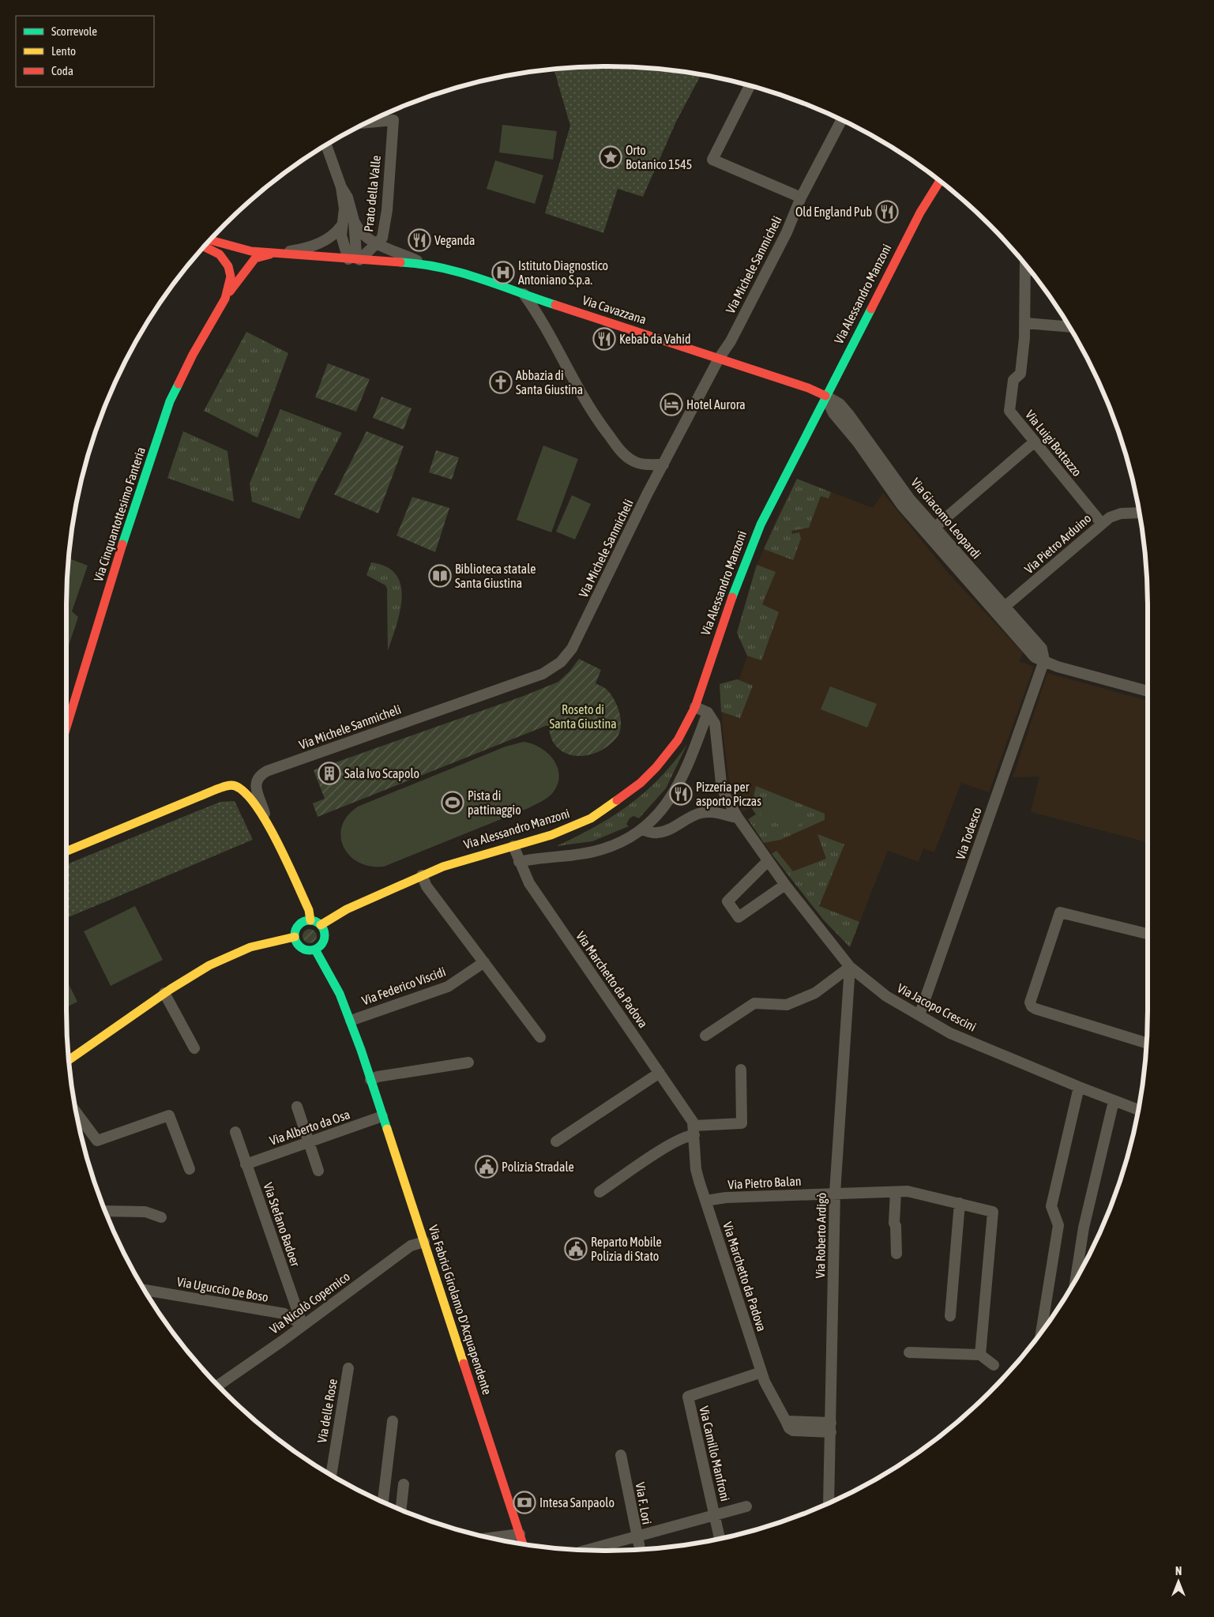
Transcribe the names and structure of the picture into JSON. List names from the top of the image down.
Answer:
{
  "streets": {
    "main road": [
      "Via Alessandro Manzoni",
      "Via Cavazzana",
      "Via Cinquantottesimo Fanteria",
      "Via Giacomo Leopardi",
      "Via Fabrici Girolamo D'Acquapendente"
    ],
    "street": [
      "Prato della Valle",
      "Via Michele Sanmicheli",
      "Via Luigi Bottazzo",
      "Via Pietro Arduino",
      "Via Todesco",
      "Via Marchetto da Padova",
      "Via Federico Viscidi",
      "Via Jacopo Crescini",
      "Via Alberto da Osa",
      "Via Pietro Balan",
      "Via Stefano Badoer",
      "Via Roberto Ardigò",
      "Via Uguccio De Boso",
      "Via Nicolò Copernico",
      "Via delle Rose",
      "Via Camillo Manfroni",
      "Via F. Lori"
    ]
  },
  "crossings": [
    ["Prato della Valle", "Via Cavazzana"],
    ["Via Michele Sanmicheli", "Via Cavazzana"],
    ["Via Michele Sanmicheli", "Via Giacomo Leopardi"],
    ["Via Alessandro Manzoni", "Via Giacomo Leopardi"],
    ["Via Alessandro Manzoni", "Via Marchetto da Padova"],
    ["Via Alessandro Manzoni", "Via Fabrici Girolamo D'Acquapendente"],
    ["Via Cavazzana", "Via Giacomo Leopardi"],
    ["Via Luigi Bottazzo", "Via Pietro Arduino"],
    ["Via Giacomo Leopardi", "Via Pietro Arduino"],
    ["Via Giacomo Leopardi", "Via Todesco"],
    ["Via Todesco", "Via Jacopo Crescini"],
    ["Via Marchetto da Padova", "Via Pietro Balan"],
    ["Via Marchetto da Padova", "Via Roberto Ardigò"],
    ["Via Marchetto da Padova", "Via Camillo Manfroni"],
    ["Via Federico Viscidi", "Via Fabrici Girolamo D'Acquapendente"],
    ["Via Jacopo Crescini", "Via Roberto Ardigò"],
    ["Via Alberto da Osa", "Via Stefano Badoer"],
    ["Via Alberto da Osa", "Via Fabrici Girolamo D'Acquapendente"],
    ["Via Pietro Balan", "Via Roberto Ardigò"],
    ["Via Stefano Badoer", "Via Uguccio De Boso"],
    ["Via Stefano Badoer", "Via Nicolò Copernico"],
    ["Via Uguccio De Boso", "Via Nicolò Copernico"],
    ["Via Nicolò Copernico", "Via Fabrici Girolamo D'Acquapendente"]
  ],
  "parks": ["Roseto di Santa Giustina"],
  "places": {
    "place": ["Orto Botanico 1545"],
    "restaurant": [
      "Old England Pub",
      "Veganda",
      "Kebab da Vahid",
      "Pizzeria per asporto Piczas"
    ],
    "hospital": ["Istituto Diagnostico Antoniano S.p.a."],
    "church": ["Abbazia di Santa Giustina"],
    "hotel": ["Hotel Aurora"],
    "library": ["Biblioteca statale Santa Giustina"],
    "building": ["Sala Ivo Scapolo"],
    "sports": ["Pista di pattinaggio"],
    "public building": ["Polizia Stradale", "Reparto Mobile Polizia di Stato"],
    "bank": ["Intesa Sanpaolo"]
  },
  "legend": ["Scorrevole", "Lento", "Coda"],
  "north": "top"
}
